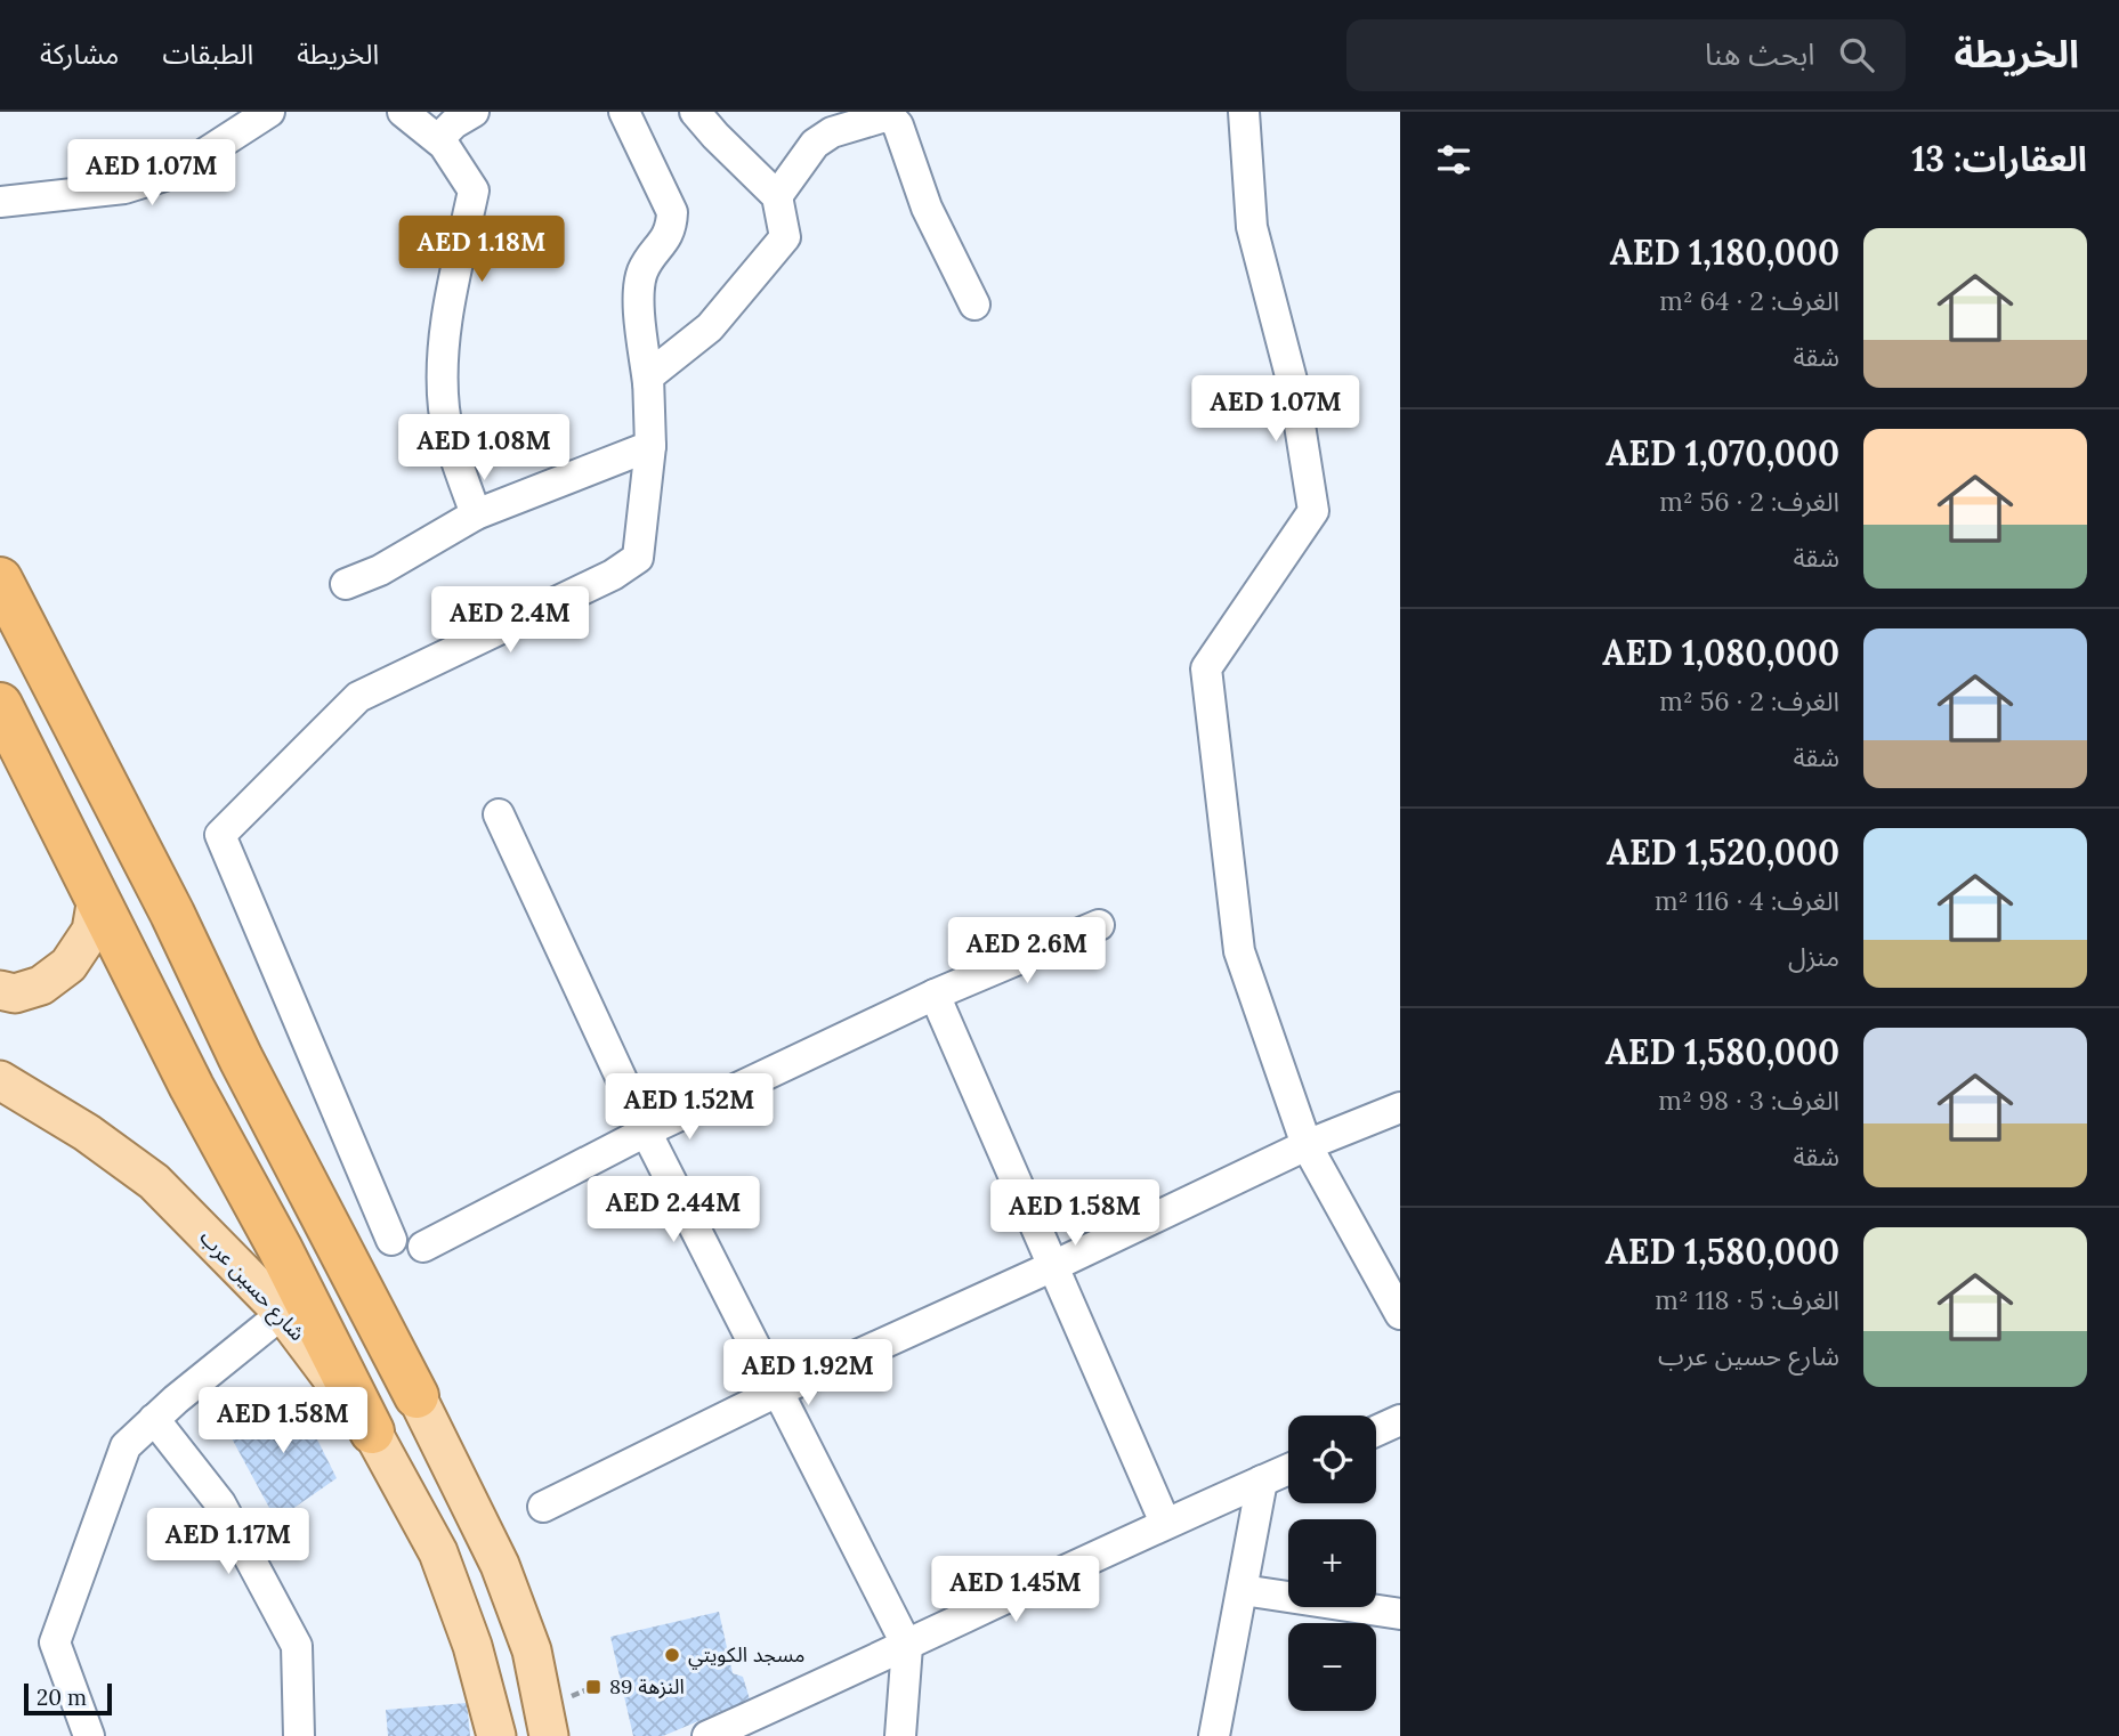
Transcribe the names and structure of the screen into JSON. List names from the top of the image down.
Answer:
{
  "streets": {
    "main road": ["شارع حسين عرب"]
  },
  "places": {
    "other": ["مسجد الكويتي"],
    "transit": ["النزهة 89"]
  },
  "scale_bar": "20 m",
  "page": {
    "header": "الخريطة",
    "search": "ابحث هنا",
    "nav": ["الخريطة", "الطبقات", "مشاركة"],
    "heading": "العقارات: 13",
    "price": [
      "AED 1.07M",
      "AED 1.18M",
      "AED 1.07M",
      "AED 1.08M",
      "AED 2.4M",
      "AED 2.6M",
      "AED 1.52M",
      "AED 2.44M",
      "AED 1.58M",
      "AED 1.92M",
      "AED 1.58M",
      "AED 1.17M",
      "AED 1.45M"
    ],
    "list": [
      {
        "name": "AED 1,180,000",
        "note": "الغرف: 2 · 64 m² · شقة"
      },
      {
        "name": "AED 1,070,000",
        "note": "الغرف: 2 · 56 m² · شقة"
      },
      {
        "name": "AED 1,080,000",
        "note": "الغرف: 2 · 56 m² · شقة"
      },
      {
        "name": "AED 1,520,000",
        "note": "الغرف: 4 · 116 m² · منزل"
      },
      {
        "name": "AED 1,580,000",
        "note": "الغرف: 3 · 98 m² · شقة"
      },
      {
        "name": "AED 1,580,000",
        "note": "الغرف: 5 · 118 m² · شارع حسين عرب"
      }
    ],
    "map_buttons": ["+", "−"],
    "scale": "20 m"
  }
}
